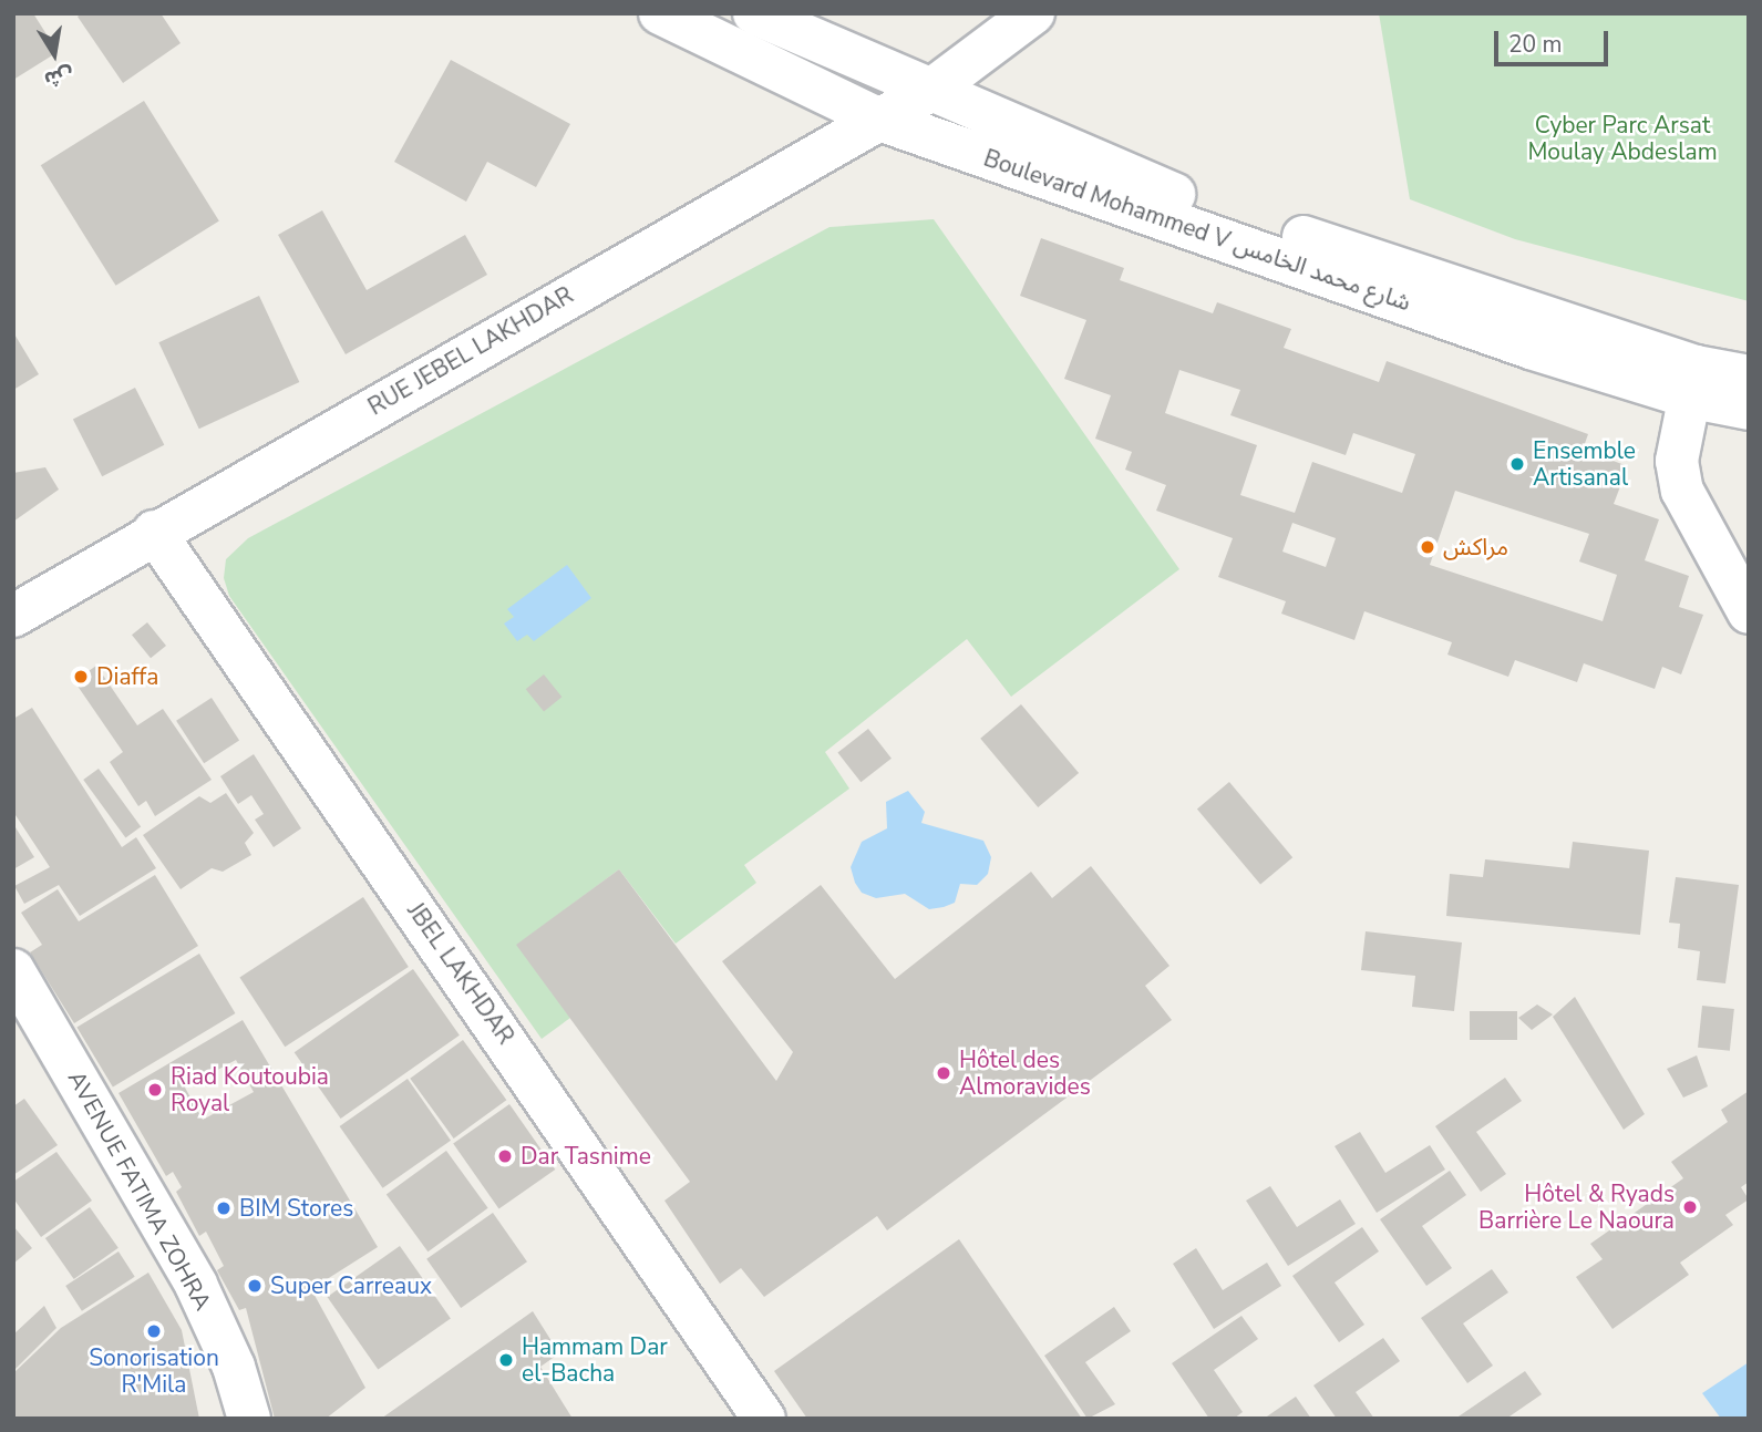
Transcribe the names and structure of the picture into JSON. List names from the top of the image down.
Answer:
{
  "streets": {
    "street": [
      "Boulevard Mohammed V شارع محمد الخامس",
      "RUE JEBEL LAKHDAR",
      "JBEL LAKHDAR",
      "AVENUE FATIMA ZOHRA"
    ]
  },
  "crossings": [
    ["Boulevard Mohammed V شارع محمد الخامس", "RUE JEBEL LAKHDAR"],
    ["RUE JEBEL LAKHDAR", "JBEL LAKHDAR"]
  ],
  "parks": ["Cyber Parc Arsat Moulay Abdeslam"],
  "places": [
    "Ensemble Artisanal",
    "مراكش",
    "Diaffa",
    "Hôtel des Almoravides",
    "Riad Koutoubia Royal",
    "Dar Tasnime",
    "Hôtel & Ryads Barrière Le Naoura",
    "BIM Stores",
    "Super Carreaux",
    "Sonorisation R'Mila",
    "Hammam Dar el-Bacha"
  ],
  "scale_bar": "20 m",
  "north": "bottom"
}
